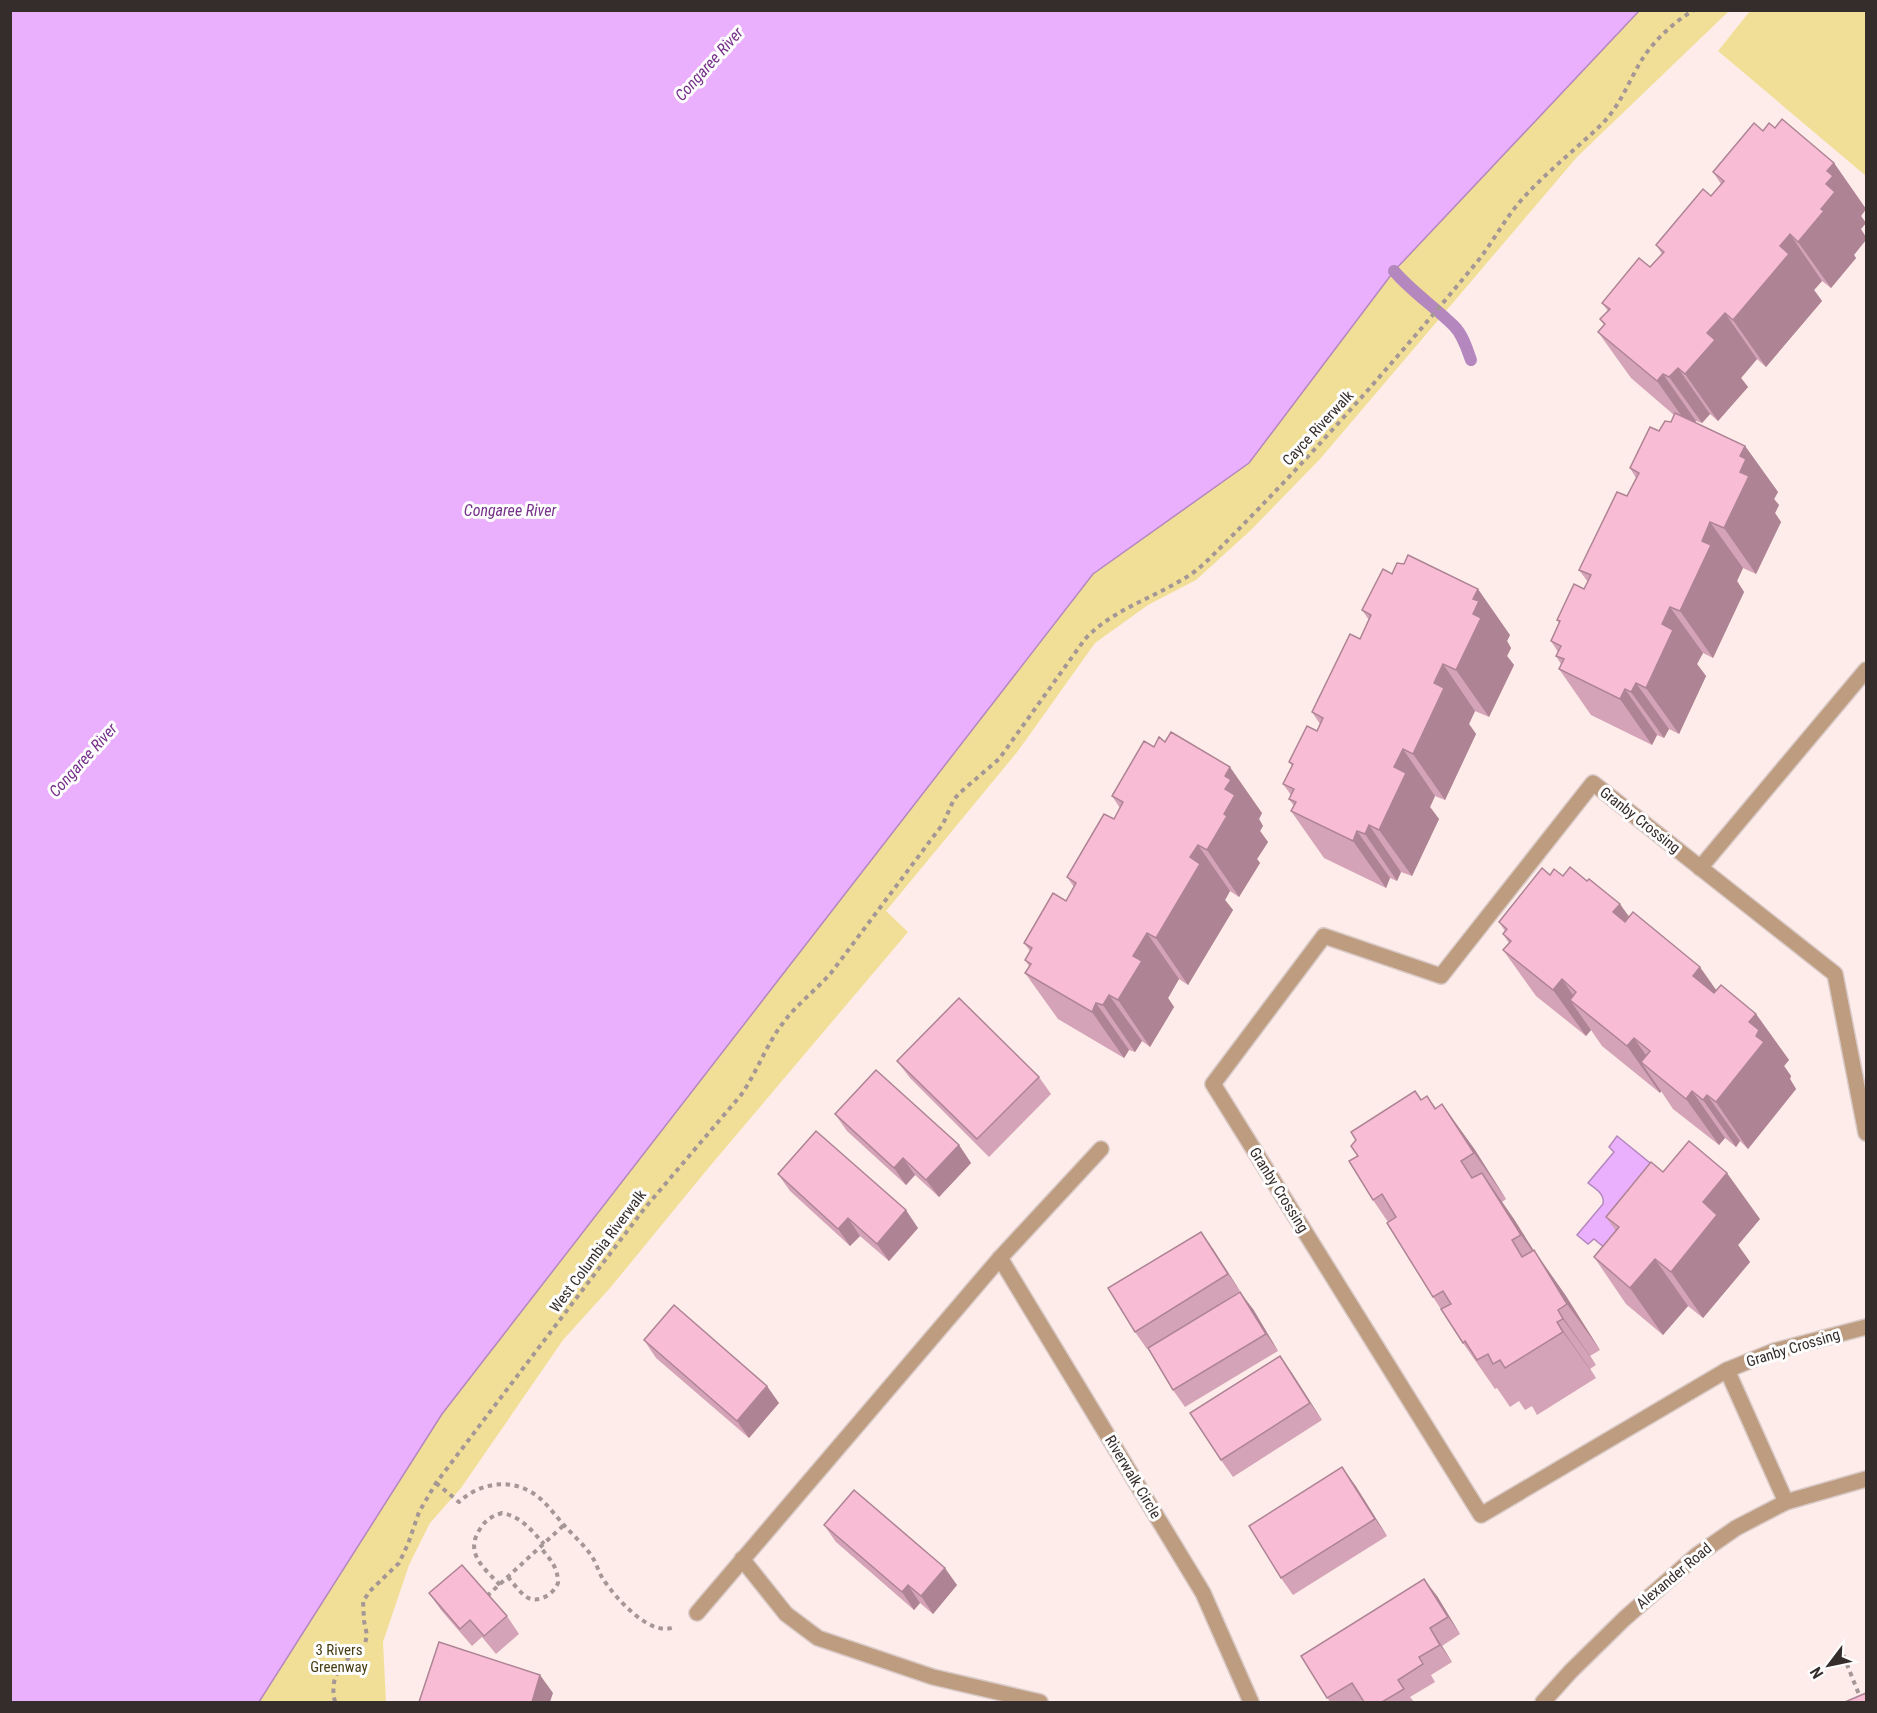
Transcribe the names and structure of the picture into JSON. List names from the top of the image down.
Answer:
{
  "streets": {
    "street": ["Granby Crossing", "Riverwalk Circle", "Alexander Road"],
    "path": ["Cayce Riverwalk", "West Columbia Riverwalk"]
  },
  "crossings": [
    ["Cayce Riverwalk", "West Columbia Riverwalk"]
  ],
  "water": ["Congaree River"],
  "parks": ["3 Rivers Greenway"],
  "north": "bottom left"
}
